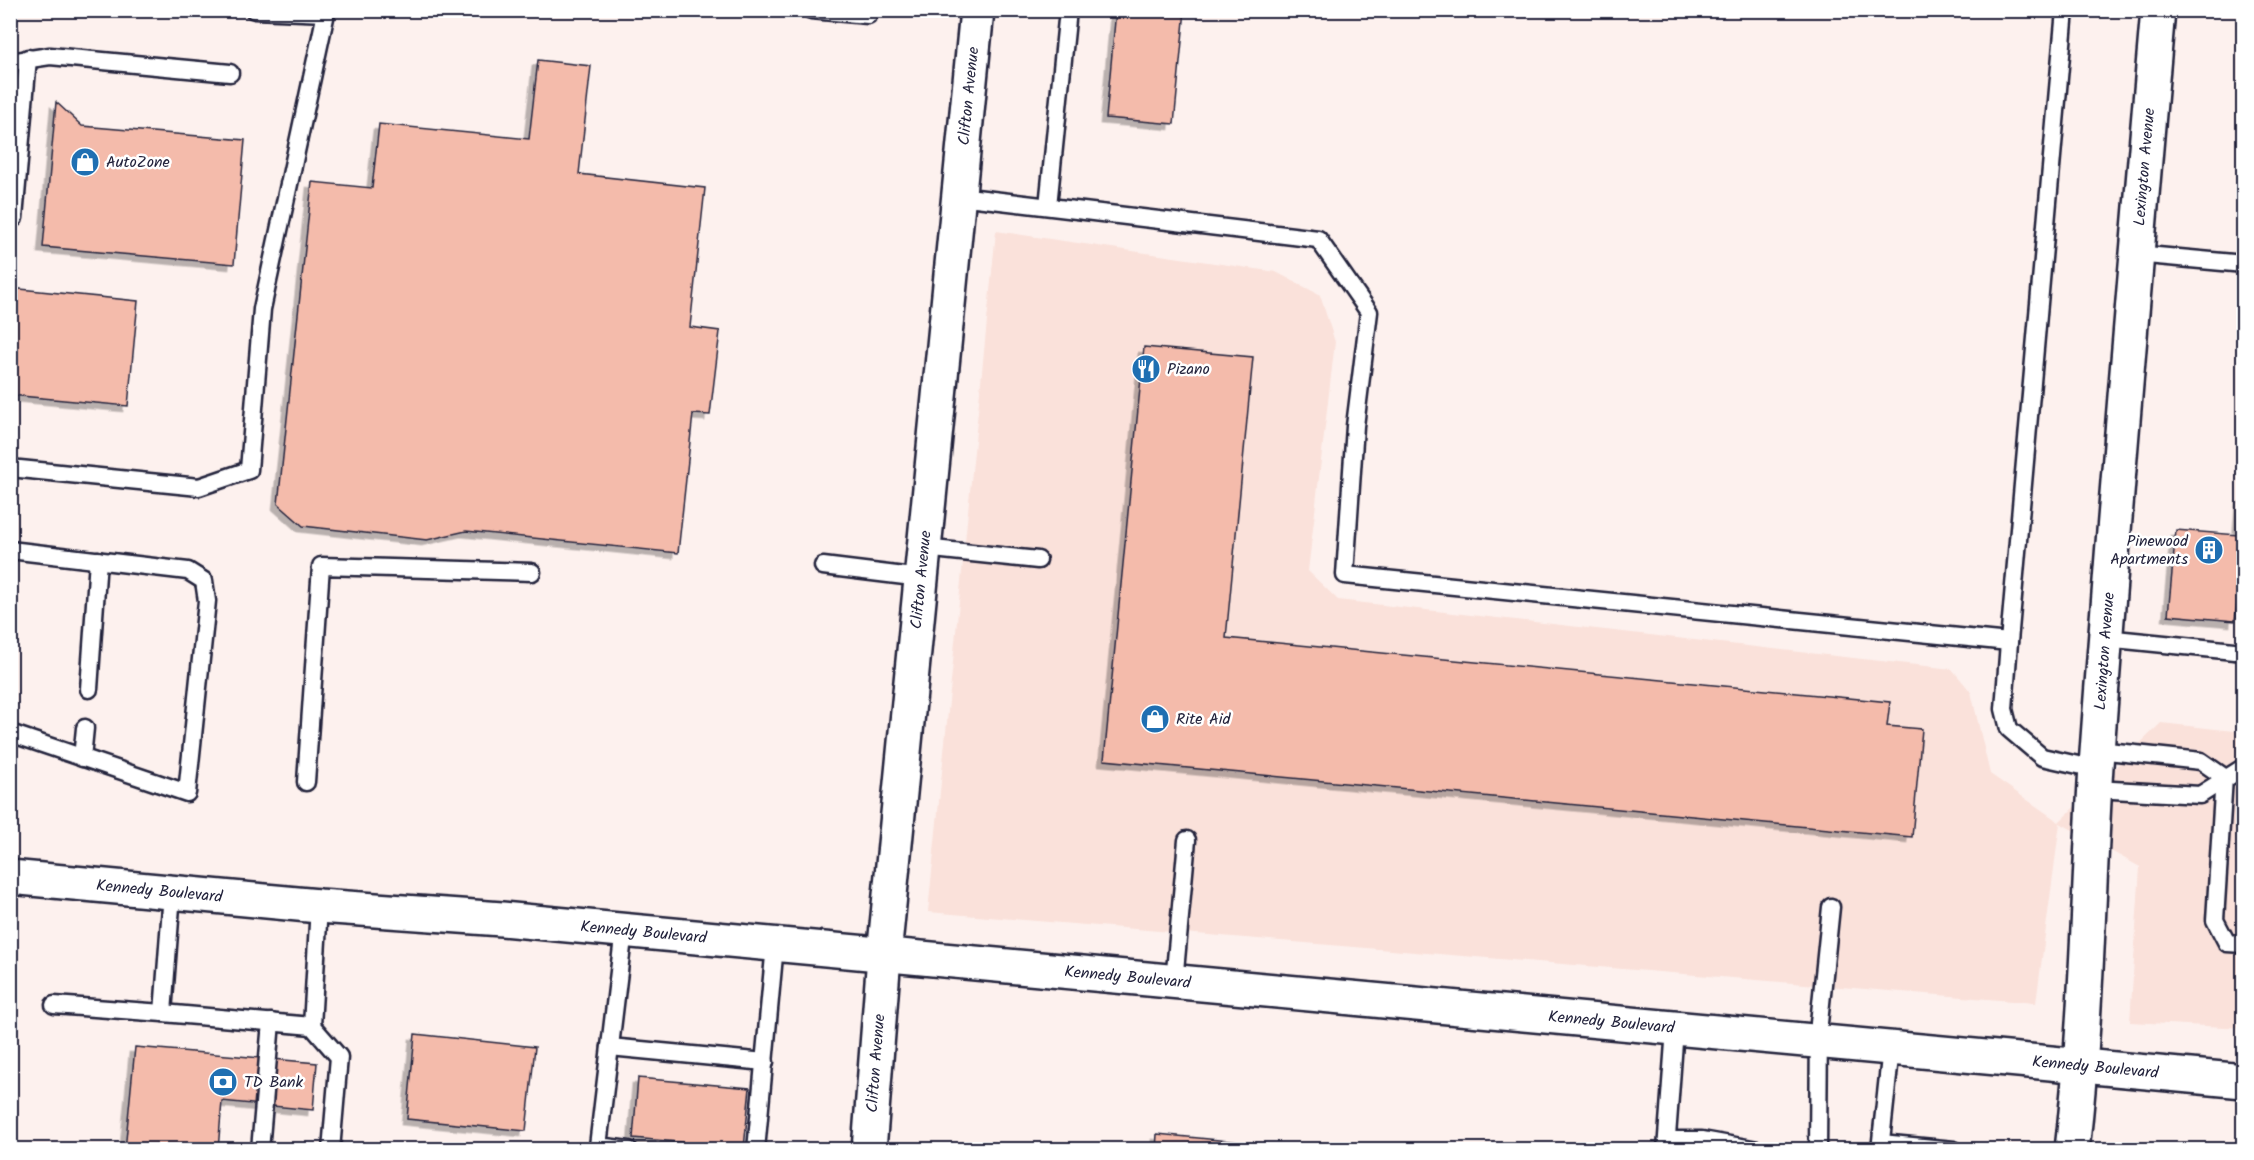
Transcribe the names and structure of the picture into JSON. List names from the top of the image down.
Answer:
{
  "streets": {
    "street": ["Clifton Avenue", "Lexington Avenue", "Kennedy Boulevard"]
  },
  "crossings": [
    ["Clifton Avenue", "Kennedy Boulevard"],
    ["Lexington Avenue", "Kennedy Boulevard"]
  ],
  "places": {
    "shop": ["AutoZone", "Rite Aid"],
    "restaurant": ["Pizano"],
    "building": ["Pinewood Apartments"],
    "bank": ["TD Bank"]
  }
}
